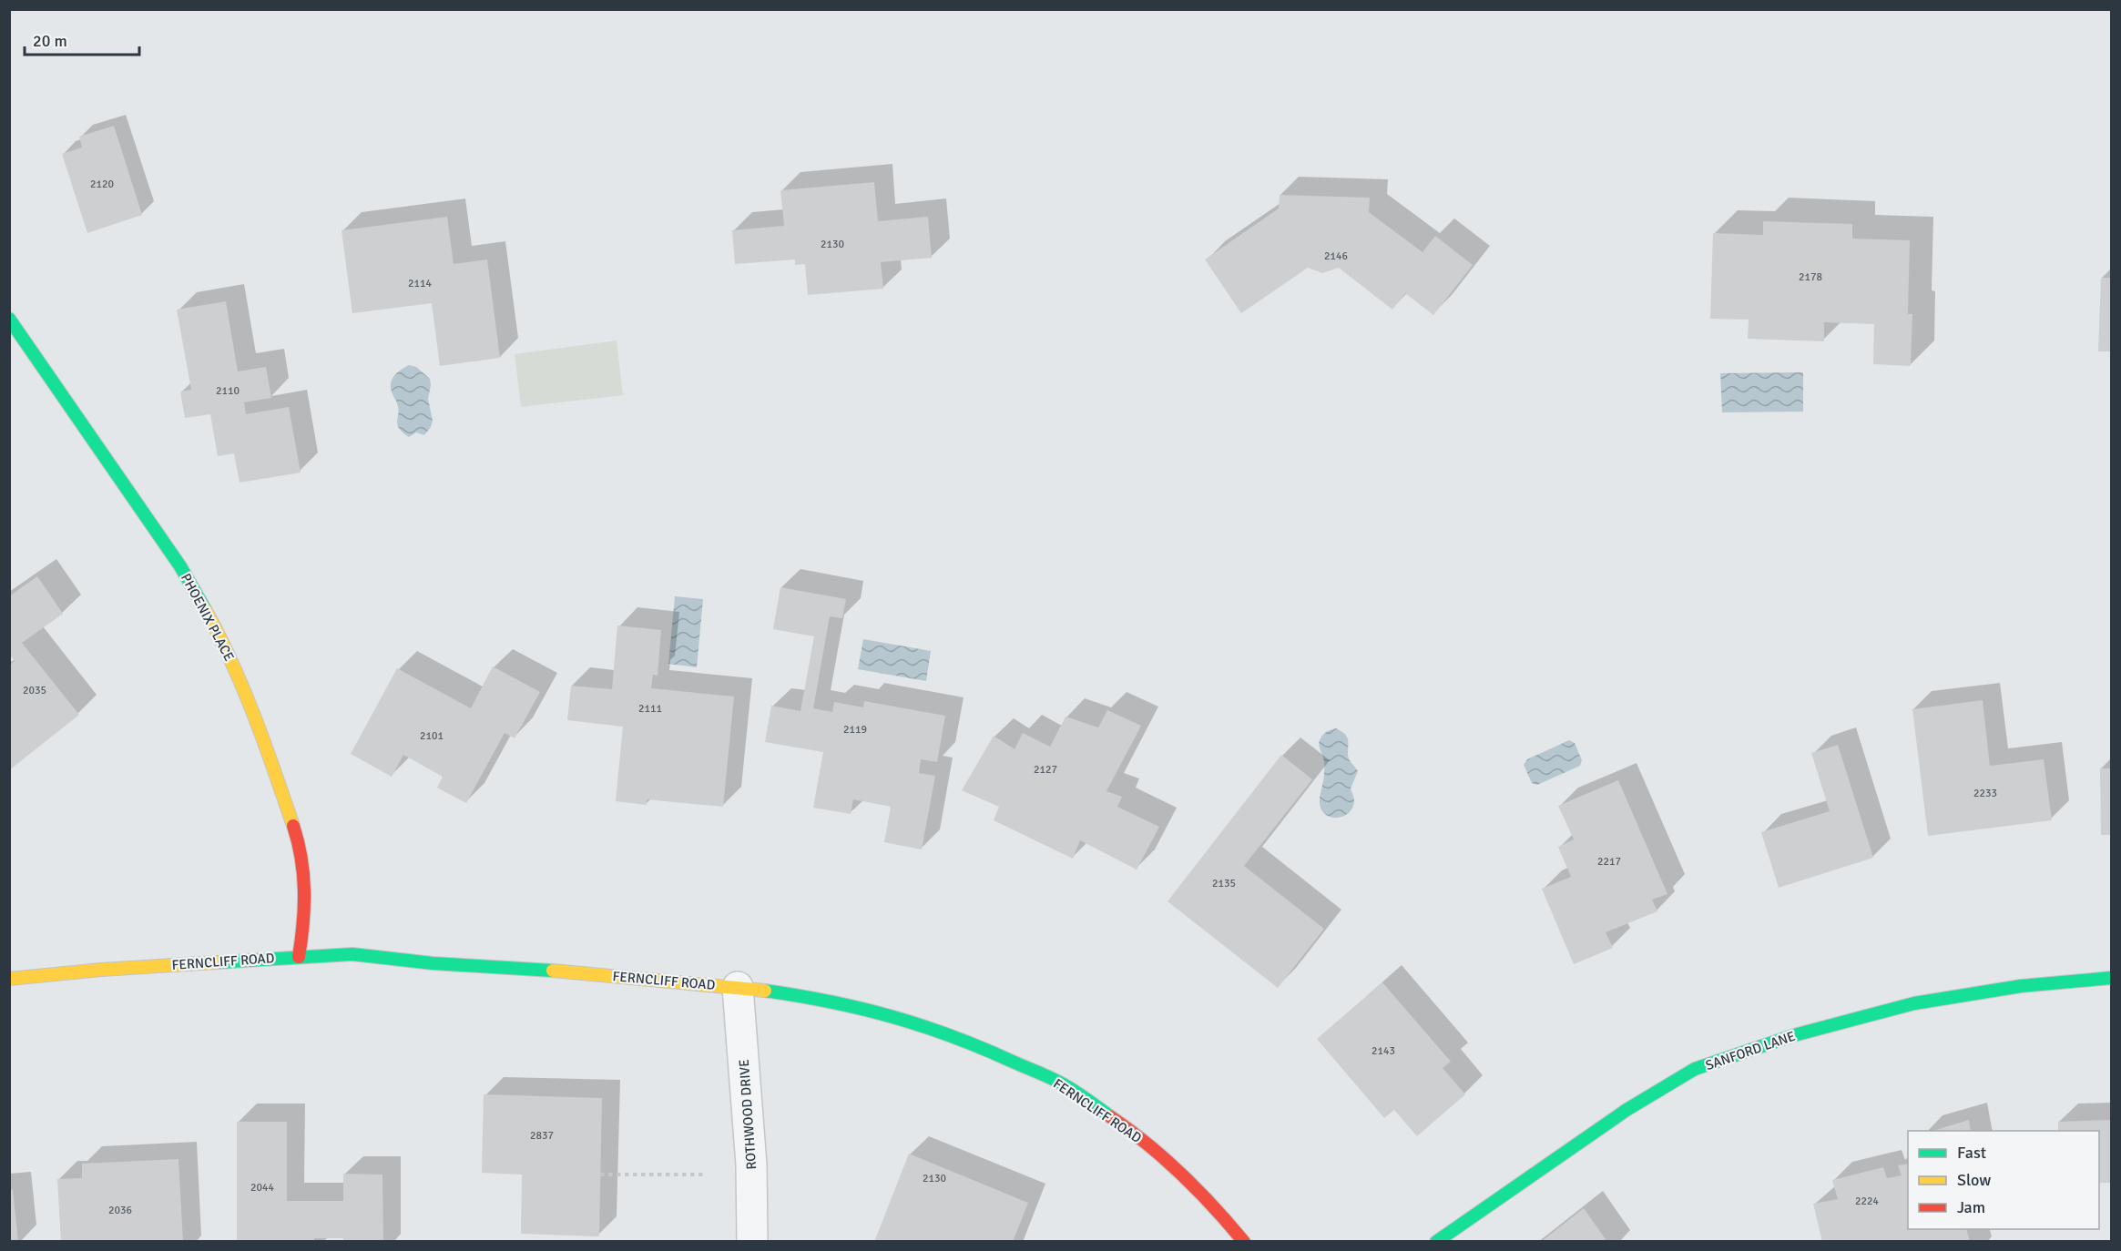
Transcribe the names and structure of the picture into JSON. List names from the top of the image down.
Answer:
{
  "streets": {
    "street": [
      "PHOENIX PLACE",
      "FERNCLIFF ROAD",
      "SANFORD LANE",
      "ROTHWOOD DRIVE"
    ]
  },
  "crossings": [
    ["PHOENIX PLACE", "FERNCLIFF ROAD"],
    ["FERNCLIFF ROAD", "ROTHWOOD DRIVE"]
  ],
  "house_numbers": [
    "2120",
    "2130",
    "2146",
    "2178",
    "2114",
    "2110",
    "2035",
    "2111",
    "2119",
    "2101",
    "2127",
    "2233",
    "2217",
    "2135",
    "2143",
    "2837",
    "2130",
    "2044",
    "2224",
    "2036"
  ],
  "legend": ["Fast", "Slow", "Jam"],
  "scale_bar": "20 m"
}
